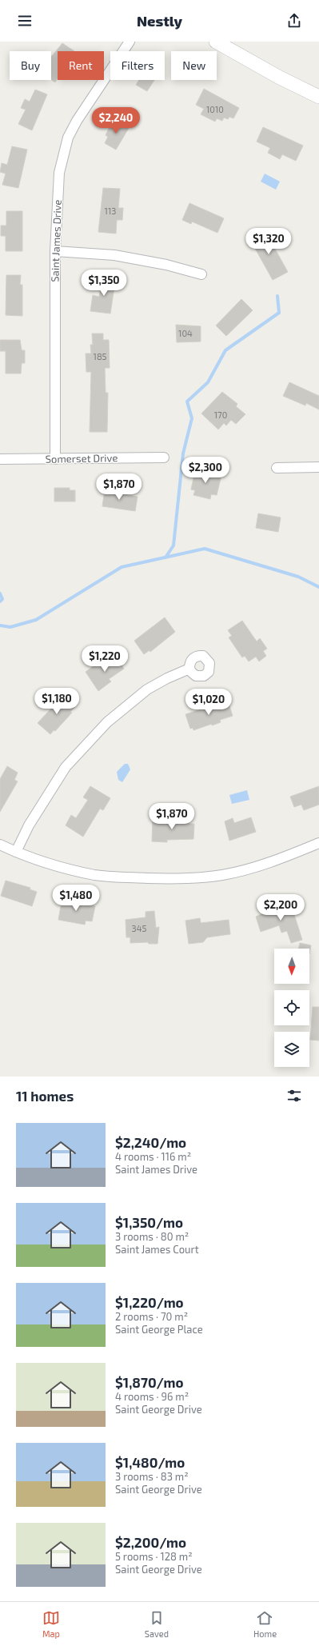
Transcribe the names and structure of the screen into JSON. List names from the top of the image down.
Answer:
{
  "streets": {
    "street": ["Saint James Drive", "Somerset Drive"]
  },
  "crossings": [
    ["Saint James Drive", "Somerset Drive"]
  ],
  "house_numbers": [
    "1010",
    "113",
    "104",
    "185",
    "170",
    "345"
  ],
  "north": "bottom",
  "page": {
    "header": "Nestly",
    "chip": [
      "Buy",
      "Rent",
      "Filters",
      "New"
    ],
    "price": [
      "$2,240",
      "$1,320",
      "$1,350",
      "$2,300",
      "$1,870",
      "$1,220",
      "$1,180",
      "$1,020",
      "$1,870",
      "$1,480",
      "$2,200"
    ],
    "heading": "11 homes",
    "list": [
      {
        "name": "$2,240/mo",
        "note": "4 rooms · 116 m² · Saint James Drive"
      },
      {
        "name": "$1,350/mo",
        "note": "3 rooms · 80 m² · Saint James Court"
      },
      {
        "name": "$1,220/mo",
        "note": "2 rooms · 70 m² · Saint George Place"
      },
      {
        "name": "$1,870/mo",
        "note": "4 rooms · 96 m² · Saint George Drive"
      },
      {
        "name": "$1,480/mo",
        "note": "3 rooms · 83 m² · Saint George Drive"
      },
      {
        "name": "$2,200/mo",
        "note": "5 rooms · 128 m² · Saint George Drive"
      }
    ],
    "tabs": ["Map", "Saved", "Home"]
  }
}
